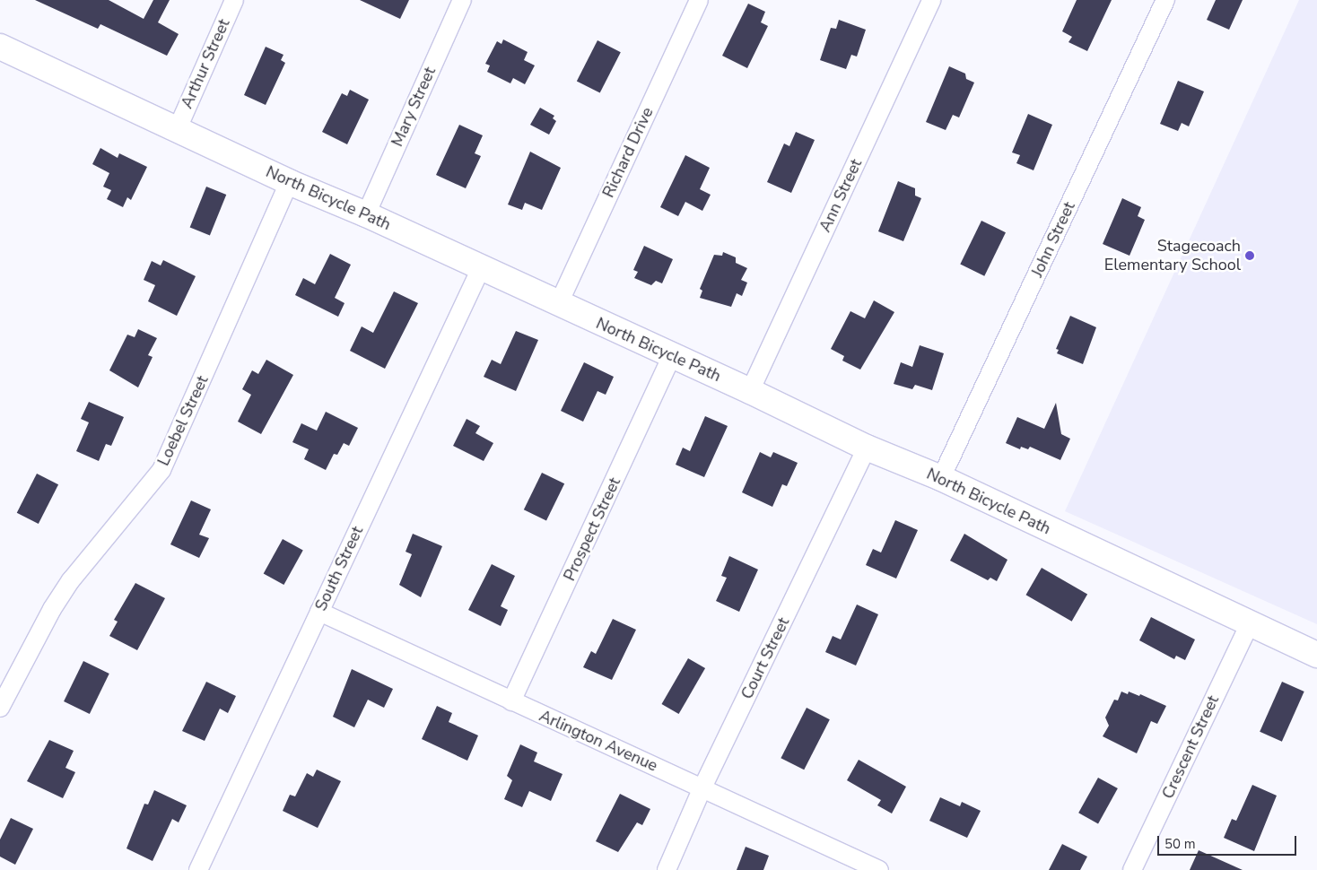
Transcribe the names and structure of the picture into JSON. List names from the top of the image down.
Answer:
{
  "streets": {
    "street": [
      "Arthur Street",
      "Mary Street",
      "Richard Drive",
      "Ann Street",
      "North Bicycle Path",
      "John Street",
      "Loebel Street",
      "Prospect Street",
      "South Street",
      "Court Street",
      "Arlington Avenue",
      "Crescent Street"
    ]
  },
  "crossings": [
    ["Arthur Street", "North Bicycle Path"],
    ["Mary Street", "North Bicycle Path"],
    ["Richard Drive", "North Bicycle Path"],
    ["Ann Street", "North Bicycle Path"],
    ["North Bicycle Path", "John Street"],
    ["North Bicycle Path", "Loebel Street"],
    ["North Bicycle Path", "Prospect Street"],
    ["North Bicycle Path", "South Street"],
    ["North Bicycle Path", "Court Street"],
    ["North Bicycle Path", "Crescent Street"],
    ["Prospect Street", "Arlington Avenue"],
    ["South Street", "Arlington Avenue"],
    ["Court Street", "Arlington Avenue"]
  ],
  "places": ["Stagecoach Elementary School"],
  "scale_bar": "50 m"
}
